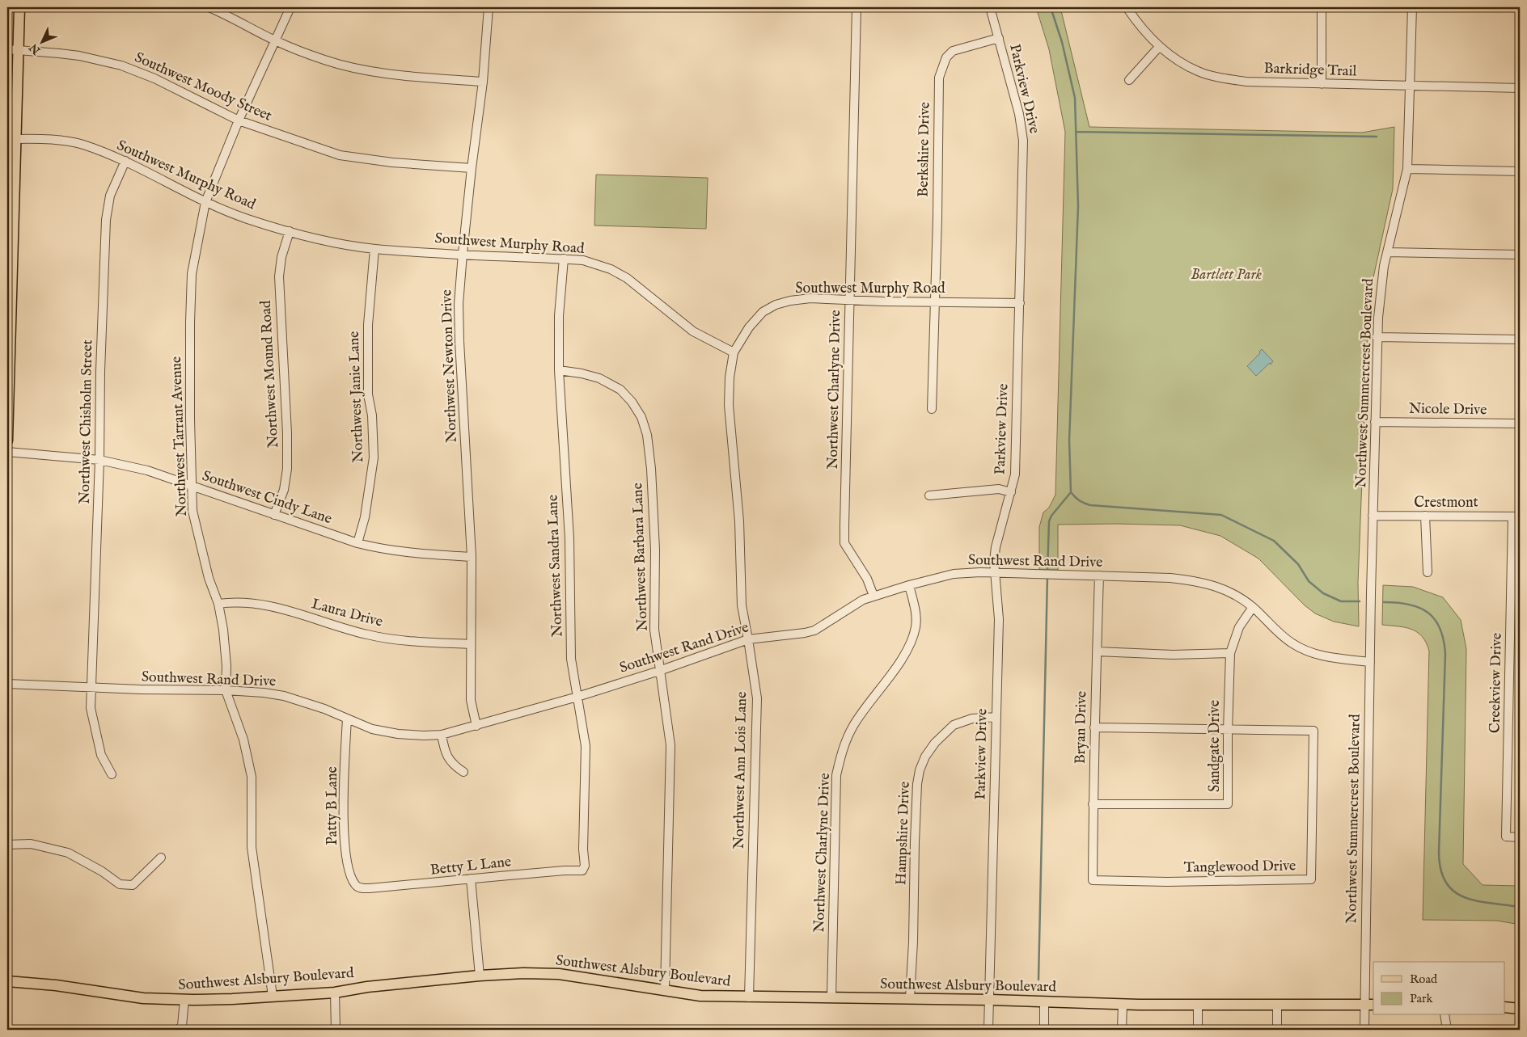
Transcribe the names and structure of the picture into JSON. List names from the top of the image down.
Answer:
{
  "streets": {
    "main road": ["Southwest Alsbury Boulevard"],
    "street": [
      "Barkridge Trail",
      "Southwest Moody Street",
      "Parkview Drive",
      "Berkshire Drive",
      "Southwest Murphy Road",
      "Northwest Newton Drive",
      "Northwest Mound Road",
      "Northwest Summercrest Boulevard",
      "Northwest Charlyne Drive",
      "Northwest Janie Lane",
      "Nicole Drive",
      "Northwest Chisholm Street",
      "Northwest Tarrant Avenue",
      "Southwest Cindy Lane",
      "Crestmont",
      "Northwest Barbara Lane",
      "Southwest Rand Drive",
      "Northwest Sandra Lane",
      "Laura Drive",
      "Creekview Drive",
      "Bryan Drive",
      "Sandgate Drive",
      "Northwest Ann Lois Lane",
      "Patty B Lane",
      "Hampshire Drive",
      "Betty L Lane",
      "Tanglewood Drive"
    ]
  },
  "crossings": [
    ["Barkridge Trail", "Northwest Summercrest Boulevard"],
    ["Southwest Moody Street", "Northwest Newton Drive"],
    ["Southwest Moody Street", "Northwest Tarrant Avenue"],
    ["Parkview Drive", "Berkshire Drive"],
    ["Parkview Drive", "Southwest Murphy Road"],
    ["Parkview Drive", "Southwest Rand Drive"],
    ["Parkview Drive", "Hampshire Drive"],
    ["Parkview Drive", "Southwest Alsbury Boulevard"],
    ["Berkshire Drive", "Southwest Murphy Road"],
    ["Southwest Murphy Road", "Northwest Newton Drive"],
    ["Southwest Murphy Road", "Northwest Mound Road"],
    ["Southwest Murphy Road", "Northwest Charlyne Drive"],
    ["Southwest Murphy Road", "Northwest Janie Lane"],
    ["Southwest Murphy Road", "Northwest Chisholm Street"],
    ["Southwest Murphy Road", "Northwest Tarrant Avenue"],
    ["Southwest Murphy Road", "Northwest Sandra Lane"],
    ["Southwest Murphy Road", "Northwest Ann Lois Lane"],
    ["Northwest Newton Drive", "Southwest Cindy Lane"],
    ["Northwest Newton Drive", "Southwest Rand Drive"],
    ["Northwest Newton Drive", "Laura Drive"],
    ["Northwest Mound Road", "Southwest Cindy Lane"],
    ["Northwest Summercrest Boulevard", "Nicole Drive"],
    ["Northwest Summercrest Boulevard", "Crestmont"],
    ["Northwest Summercrest Boulevard", "Southwest Rand Drive"],
    ["Northwest Summercrest Boulevard", "Southwest Alsbury Boulevard"],
    ["Northwest Charlyne Drive", "Southwest Rand Drive"],
    ["Northwest Charlyne Drive", "Southwest Alsbury Boulevard"],
    ["Northwest Janie Lane", "Southwest Cindy Lane"],
    ["Northwest Chisholm Street", "Southwest Cindy Lane"],
    ["Northwest Chisholm Street", "Southwest Rand Drive"],
    ["Northwest Tarrant Avenue", "Southwest Cindy Lane"],
    ["Northwest Tarrant Avenue", "Southwest Rand Drive"],
    ["Northwest Tarrant Avenue", "Laura Drive"],
    ["Northwest Tarrant Avenue", "Southwest Alsbury Boulevard"],
    ["Crestmont", "Creekview Drive"],
    ["Northwest Barbara Lane", "Southwest Rand Drive"],
    ["Northwest Barbara Lane", "Northwest Sandra Lane"],
    ["Northwest Barbara Lane", "Southwest Alsbury Boulevard"],
    ["Southwest Rand Drive", "Northwest Sandra Lane"],
    ["Southwest Rand Drive", "Bryan Drive"],
    ["Southwest Rand Drive", "Sandgate Drive"],
    ["Southwest Rand Drive", "Northwest Ann Lois Lane"],
    ["Southwest Rand Drive", "Patty B Lane"],
    ["Northwest Sandra Lane", "Betty L Lane"],
    ["Bryan Drive", "Sandgate Drive"],
    ["Bryan Drive", "Tanglewood Drive"],
    ["Sandgate Drive", "Tanglewood Drive"],
    ["Northwest Ann Lois Lane", "Southwest Alsbury Boulevard"],
    ["Patty B Lane", "Betty L Lane"],
    ["Hampshire Drive", "Southwest Alsbury Boulevard"]
  ],
  "parks": ["Bartlett Park"],
  "legend": ["Road", "Park"],
  "north": "bottom left"
}
